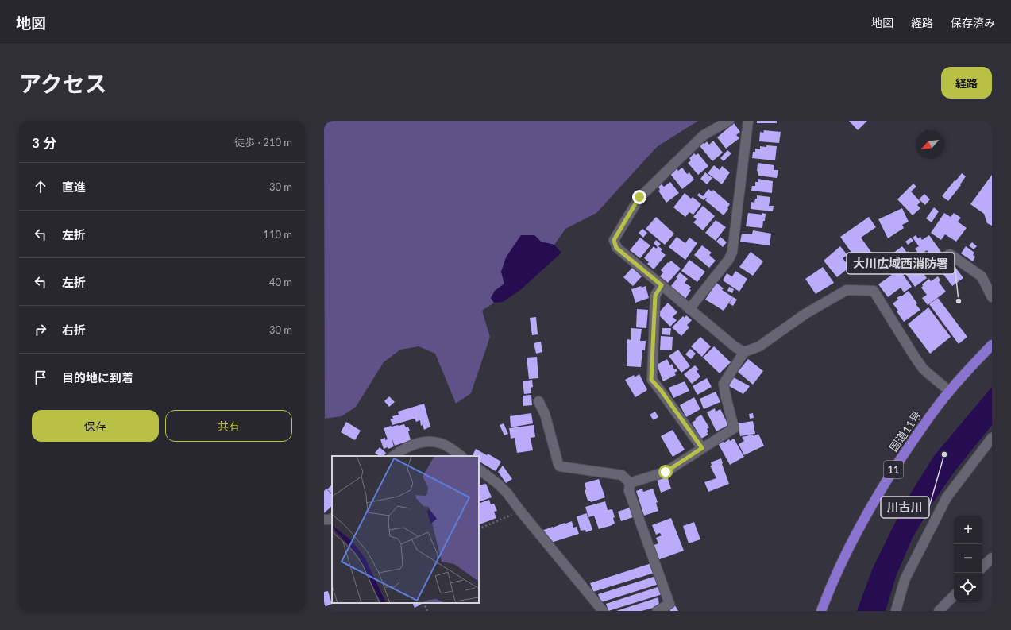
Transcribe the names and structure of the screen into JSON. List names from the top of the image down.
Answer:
{
  "streets": {
    "highway": ["国道11号", "11"]
  },
  "places": ["大川広域西消防署", "川古川"],
  "north": "bottom left",
  "page": {
    "header": "地図",
    "nav": ["地図", "経路", "保存済み"],
    "title": "アクセス",
    "buttons": [
      "経路",
      ["保存", "共有"]
    ],
    "heading": ["3 分", "徒歩 · 210 m"],
    "list": [
      ["直進", "30 m"],
      ["左折", "110 m"],
      ["左折", "40 m"],
      ["右折", "30 m"],
      "目的地に到着"
    ],
    "map_buttons": ["+", "−"]
  }
}
